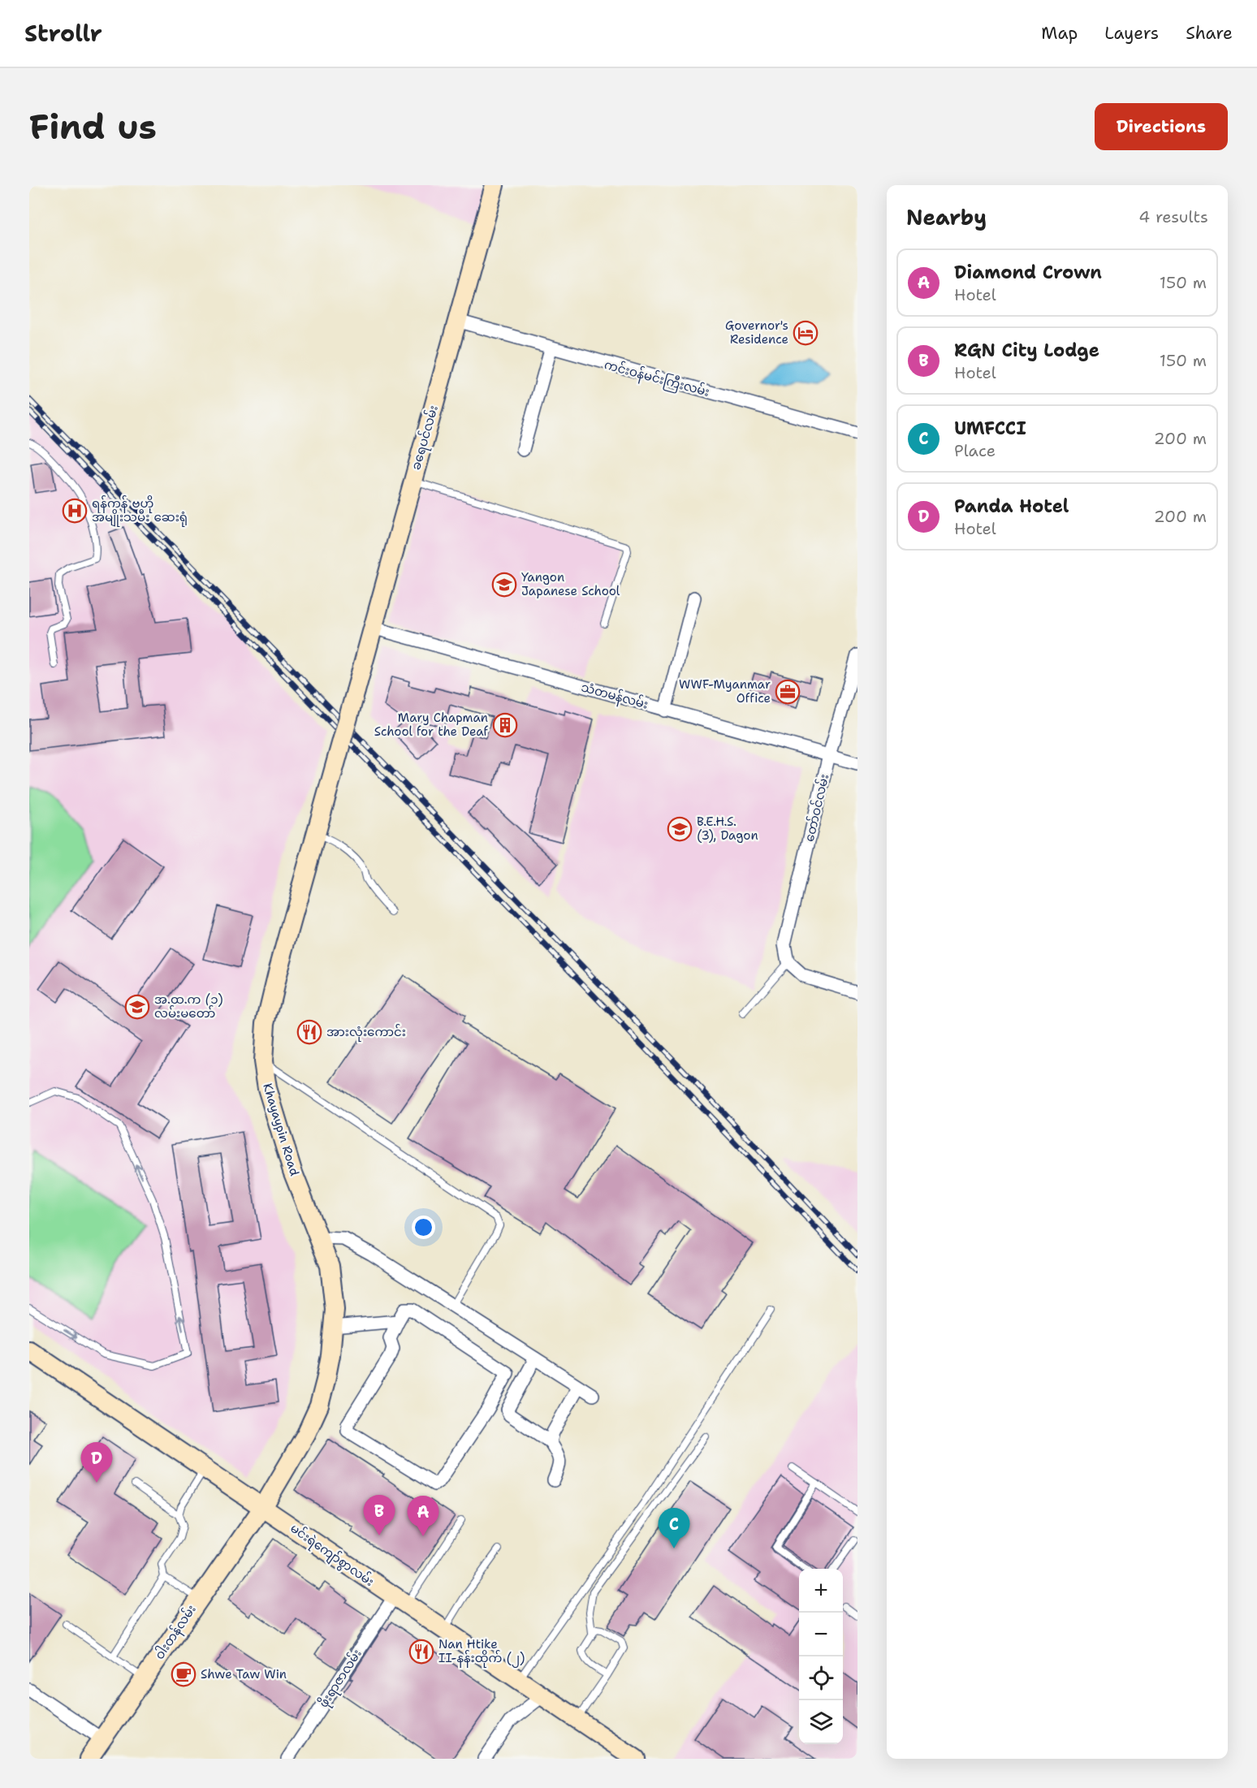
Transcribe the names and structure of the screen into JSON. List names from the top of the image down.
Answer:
{
  "streets": {
    "street": [
      "ကင်းဝန်မင်းကြီးလမ်း",
      "ခရေပင်လမ်း",
      "သံတမန်လမ်း",
      "တော်ဝင်လမ်း",
      "Khayaypin Road",
      "မင်းရဲကျော်စွာလမ်း",
      "ဝါးတန်လမ်း",
      "ဖိုးရာဇာလမ်း"
    ]
  },
  "crossings": [
    ["ကင်းဝန်မင်းကြီးလမ်း", "ခရေပင်လမ်း"],
    ["ခရေပင်လမ်း", "သံတမန်လမ်း"],
    ["ခရေပင်လမ်း", "Khayaypin Road"],
    ["သံတမန်လမ်း", "တော်ဝင်လမ်း"],
    ["Khayaypin Road", "မင်းရဲကျော်စွာလမ်း"],
    ["Khayaypin Road", "ဝါးတန်လမ်း"],
    ["မင်းရဲကျော်စွာလမ်း", "ဝါးတန်လမ်း"],
    ["မင်းရဲကျော်စွာလမ်း", "ဖိုးရာဇာလမ်း"]
  ],
  "places": {
    "hotel": ["Governor's Residence"],
    "hospital": ["ရန်ကုန် ဗဟို အမျိုးသမီး ဆေးရုံ"],
    "school or university": ["Yangon Japanese School", "B.E.H.S. (3), Dagon", "အ.ထ.က (၁) လမ်းမတော်"],
    "office": ["WWF-Myanmar Office"],
    "building": ["Mary Chapman School for the Deaf"],
    "restaurant": ["အားလုံးကောင်း", "Nan Htike II-နန်းထိုက် (၂)"],
    "cafe": ["Shwe Taw Win"]
  },
  "page": {
    "header": "Strollr",
    "nav": ["Map", "Layers", "Share"],
    "buttons": "Directions",
    "title": "Find us",
    "heading": ["Nearby", "4 results"],
    "list": [
      {
        "mark": "A",
        "name": "Diamond Crown",
        "note": "Hotel",
        "value": "150 m"
      },
      {
        "mark": "B",
        "name": "RGN City Lodge",
        "note": "Hotel",
        "value": "150 m"
      },
      {
        "mark": "C",
        "name": "UMFCCI",
        "note": "Place",
        "value": "200 m"
      },
      {
        "mark": "D",
        "name": "Panda Hotel",
        "note": "Hotel",
        "value": "200 m"
      }
    ],
    "pins": [
      "D",
      "B",
      "A",
      "C"
    ],
    "map_buttons": ["+", "−"]
  }
}
